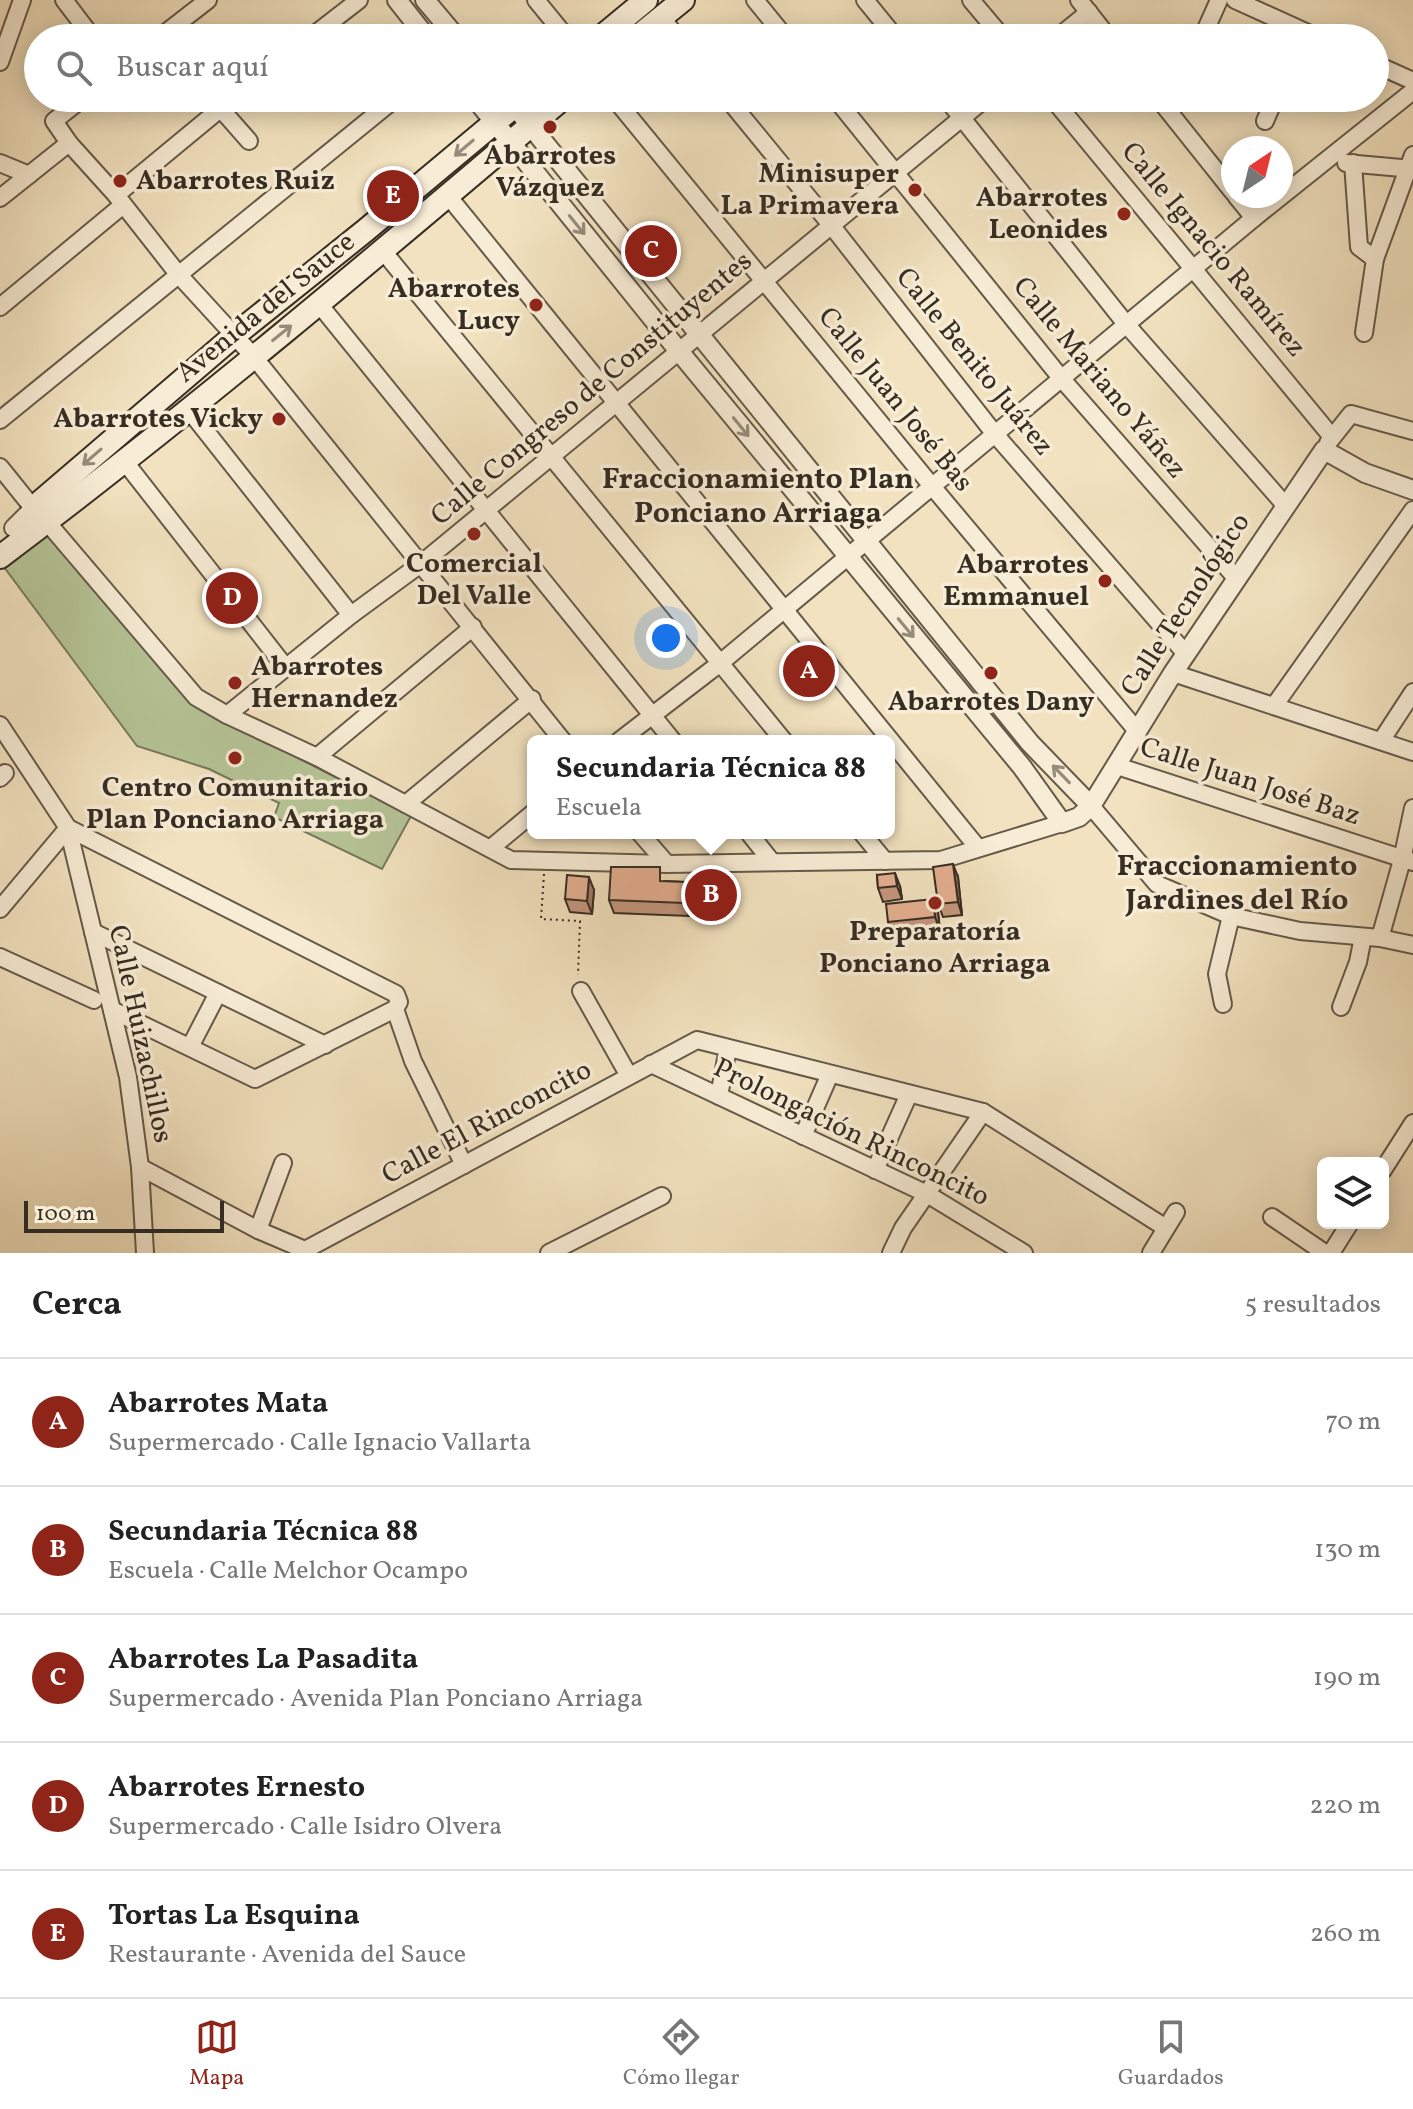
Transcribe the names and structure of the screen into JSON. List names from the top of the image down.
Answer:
{
  "streets": {
    "main road": ["Avenida del Sauce"],
    "street": [
      "Calle Ignacio Ramírez",
      "Calle Benito Juárez",
      "Calle Mariano Yáñez",
      "Calle Congreso de Constituyentes",
      "Calle Juan José Bas",
      "Calle Tecnológico",
      "Calle Juan José Baz",
      "Calle Huizachillos",
      "Calle El Rinconcito",
      "Prolongación Rinconcito"
    ]
  },
  "crossings": [
    ["Calle Ignacio Ramírez", "Calle Tecnológico"],
    ["Calle Benito Juárez", "Calle Congreso de Constituyentes"],
    ["Calle Benito Juárez", "Calle Tecnológico"],
    ["Calle Mariano Yáñez", "Calle Congreso de Constituyentes"],
    ["Calle Mariano Yáñez", "Calle Tecnológico"],
    ["Calle Congreso de Constituyentes", "Calle Juan José Bas"],
    ["Calle Juan José Bas", "Calle Tecnológico"],
    ["Calle Tecnológico", "Calle Juan José Baz"],
    ["Calle El Rinconcito", "Prolongación Rinconcito"]
  ],
  "districts": ["Fraccionamiento Plan Ponciano Arriaga", "Fraccionamiento Jardines del Río"],
  "places": [
    "Abarrotes Vázquez",
    "Abarrotes Ruiz",
    "Minisuper La Primavera",
    "Abarrotes Leonides",
    "Abarrotes Lucy",
    "Abarrotes Vicky",
    "Comercial Del Valle",
    "Abarrotes Emmanuel",
    "Abarrotes Dany",
    "Abarrotes Hernandez",
    "Centro Comunitario Plan Ponciano Arriaga",
    "Preparatoría Ponciano Arriaga"
  ],
  "scale_bar": "100 m",
  "north": "top right",
  "page": {
    "search": "Buscar aquí",
    "pins": [
      "E",
      "C",
      "D",
      "A",
      "B"
    ],
    "popup": ["Secundaria Técnica 88", "Escuela"],
    "scale": "100 m",
    "heading": ["Cerca", "5 resultados"],
    "list": [
      {
        "mark": "A",
        "name": "Abarrotes Mata",
        "note": "Supermercado · Calle Ignacio Vallarta",
        "value": "70 m"
      },
      {
        "mark": "B",
        "name": "Secundaria Técnica 88",
        "note": "Escuela · Calle Melchor Ocampo",
        "value": "130 m"
      },
      {
        "mark": "C",
        "name": "Abarrotes La Pasadita",
        "note": "Supermercado · Avenida Plan Ponciano Arriaga",
        "value": "190 m"
      },
      {
        "mark": "D",
        "name": "Abarrotes Ernesto",
        "note": "Supermercado · Calle Isidro Olvera",
        "value": "220 m"
      },
      {
        "mark": "E",
        "name": "Tortas La Esquina",
        "note": "Restaurante · Avenida del Sauce",
        "value": "260 m"
      }
    ],
    "nav": ["Mapa", "Cómo llegar", "Guardados"]
  }
}
